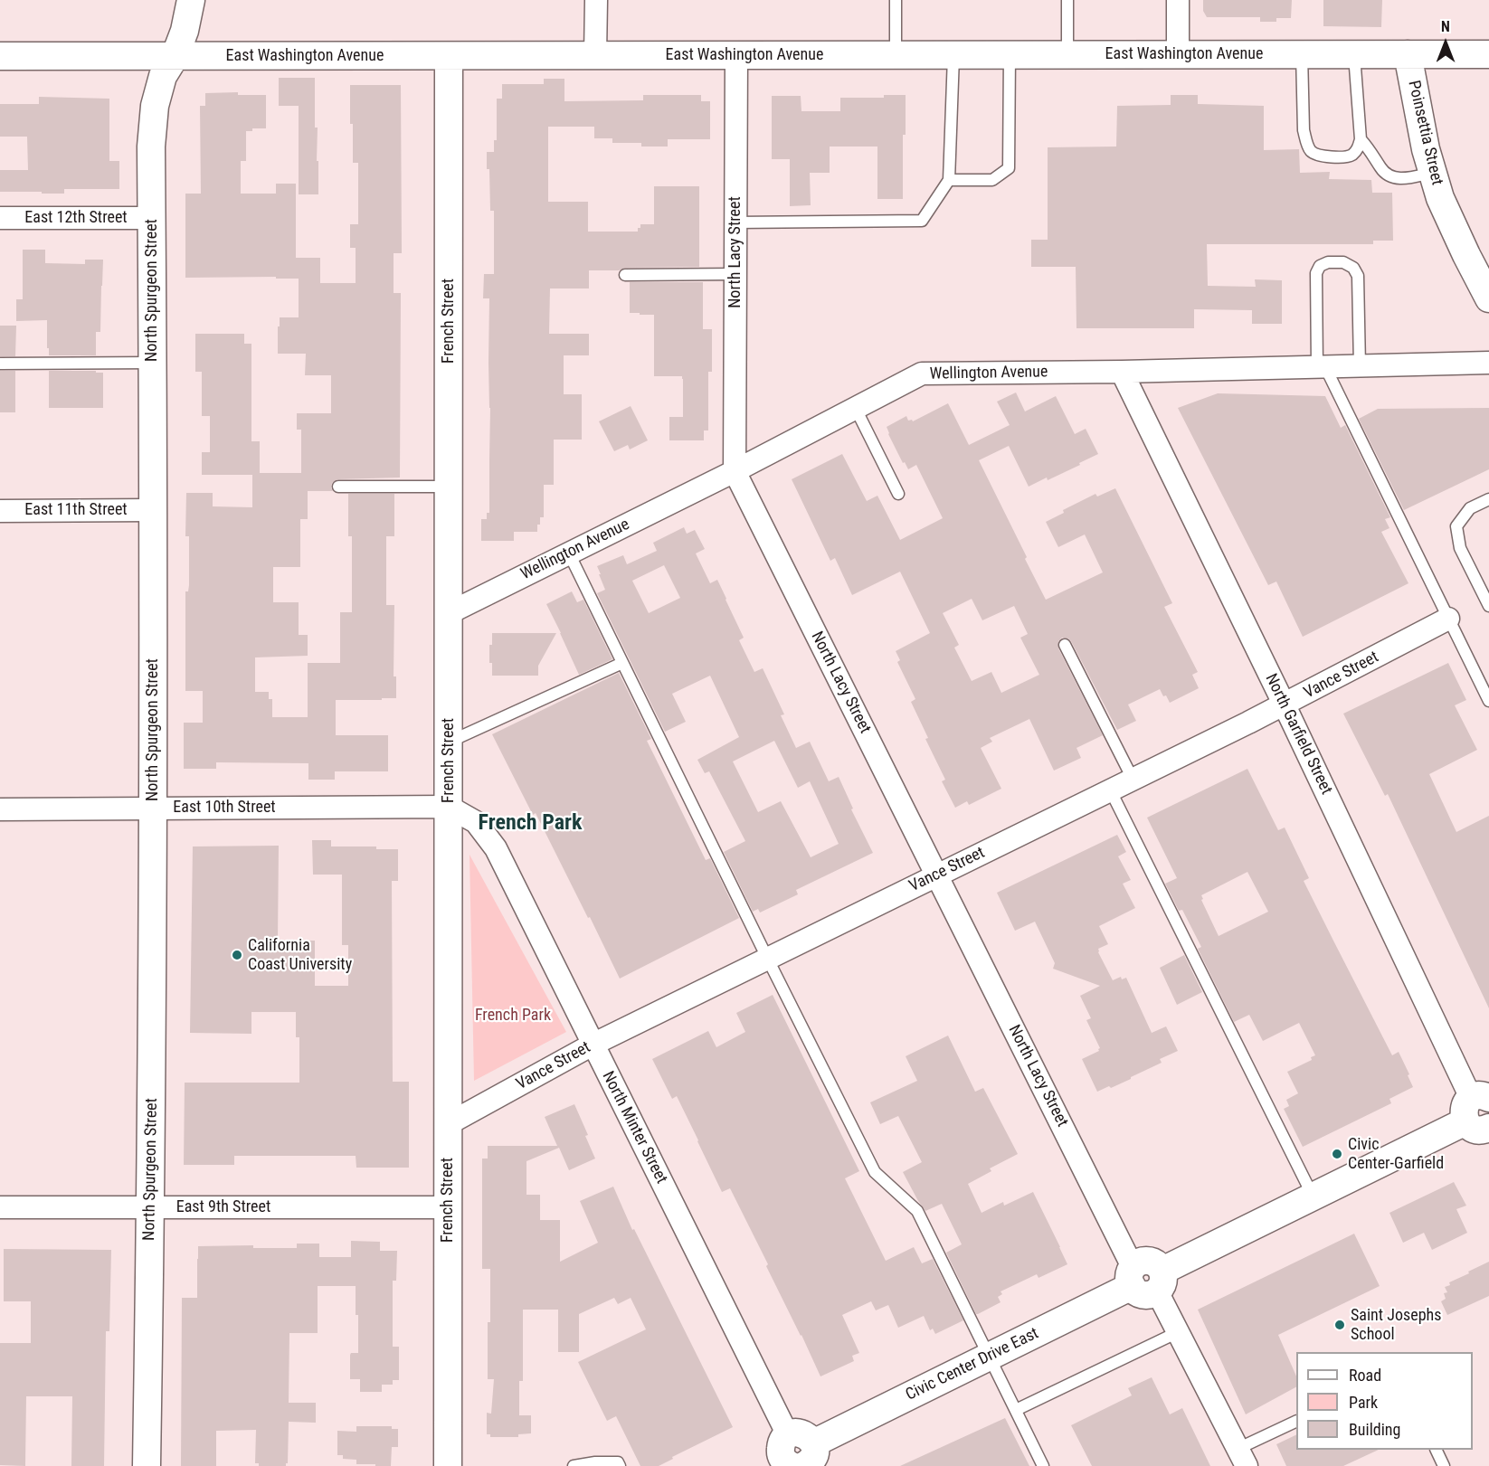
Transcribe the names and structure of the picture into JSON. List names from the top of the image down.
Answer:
{
  "streets": {
    "street": [
      "East Washington Avenue",
      "Poinsettia Street",
      "East 12th Street",
      "North Lacy Street",
      "North Spurgeon Street",
      "French Street",
      "Wellington Avenue",
      "East 11th Street",
      "Vance Street",
      "North Garfield Street",
      "East 10th Street",
      "North Minter Street",
      "East 9th Street",
      "Civic Center Drive East"
    ]
  },
  "crossings": [
    ["East Washington Avenue", "Poinsettia Street"],
    ["East Washington Avenue", "North Lacy Street"],
    ["East Washington Avenue", "North Spurgeon Street"],
    ["East Washington Avenue", "French Street"],
    ["East 12th Street", "North Spurgeon Street"],
    ["North Lacy Street", "Wellington Avenue"],
    ["North Lacy Street", "Vance Street"],
    ["North Lacy Street", "Civic Center Drive East"],
    ["North Spurgeon Street", "East 11th Street"],
    ["North Spurgeon Street", "East 10th Street"],
    ["North Spurgeon Street", "East 9th Street"],
    ["French Street", "Wellington Avenue"],
    ["French Street", "Vance Street"],
    ["French Street", "East 10th Street"],
    ["French Street", "North Minter Street"],
    ["French Street", "East 9th Street"],
    ["Wellington Avenue", "North Garfield Street"],
    ["Vance Street", "North Garfield Street"],
    ["Vance Street", "North Minter Street"],
    ["North Garfield Street", "Civic Center Drive East"],
    ["East 10th Street", "North Minter Street"],
    ["North Minter Street", "Civic Center Drive East"]
  ],
  "districts": ["French Park"],
  "parks": ["French Park"],
  "places": ["California Coast University", "Civic Center-Garfield", "Saint Josephs School"],
  "legend": ["Road", "Park", "Building"],
  "north": "top"
}
